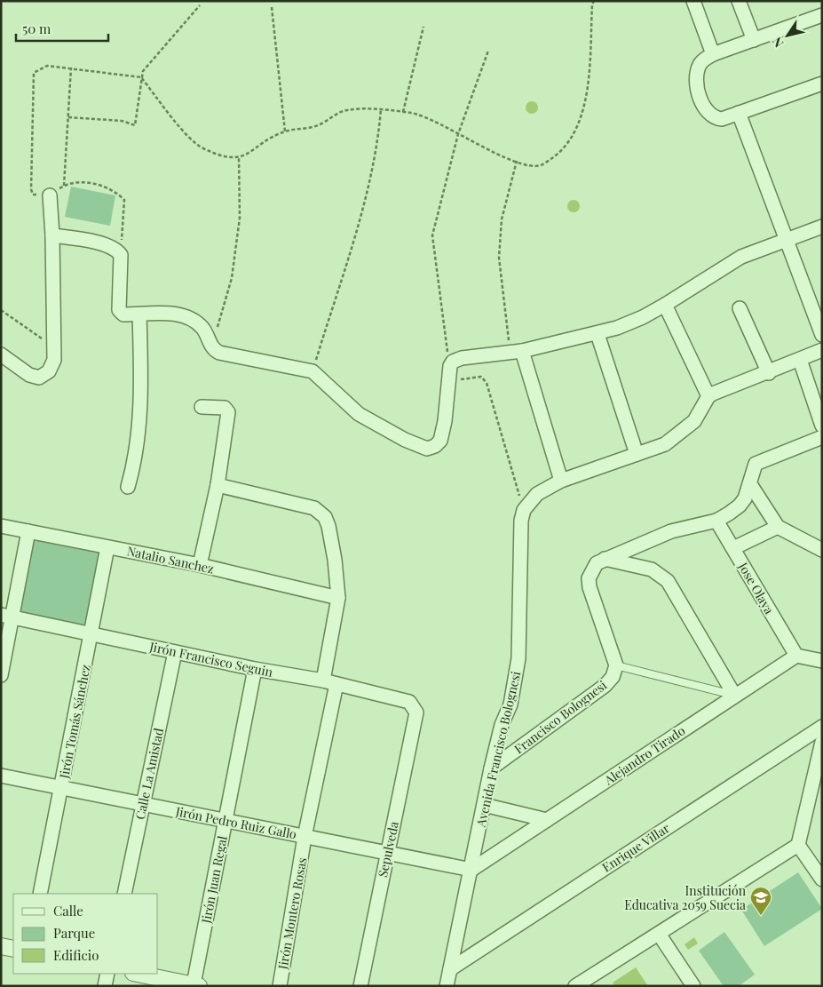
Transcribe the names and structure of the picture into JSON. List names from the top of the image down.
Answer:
{
  "streets": {
    "street": [
      "Natalio Sanchez",
      "Jose Olaya",
      "Jirón Francisco Seguin",
      "Francisco Bolognesi",
      "Jirón Tomás Sánchez",
      "Avenida Francisco Bolognesi",
      "Alejandro Tirado",
      "Calle La Amistad",
      "Jirón Pedro Ruiz Gallo",
      "Enrique Villar",
      "Sepulveda",
      "Jirón Juan Regal",
      "Jirón Montero Rosas"
    ]
  },
  "crossings": [
    ["Natalio Sanchez", "Jirón Tomás Sánchez"],
    ["Jose Olaya", "Alejandro Tirado"],
    ["Jirón Francisco Seguin", "Jirón Tomás Sánchez"],
    ["Jirón Francisco Seguin", "Calle La Amistad"],
    ["Jirón Francisco Seguin", "Sepulveda"],
    ["Jirón Francisco Seguin", "Jirón Juan Regal"],
    ["Jirón Francisco Seguin", "Jirón Montero Rosas"],
    ["Francisco Bolognesi", "Avenida Francisco Bolognesi"],
    ["Jirón Tomás Sánchez", "Jirón Pedro Ruiz Gallo"],
    ["Avenida Francisco Bolognesi", "Alejandro Tirado"],
    ["Avenida Francisco Bolognesi", "Jirón Pedro Ruiz Gallo"],
    ["Avenida Francisco Bolognesi", "Enrique Villar"],
    ["Alejandro Tirado", "Jirón Pedro Ruiz Gallo"],
    ["Calle La Amistad", "Jirón Pedro Ruiz Gallo"],
    ["Jirón Pedro Ruiz Gallo", "Sepulveda"],
    ["Jirón Pedro Ruiz Gallo", "Jirón Juan Regal"],
    ["Jirón Pedro Ruiz Gallo", "Jirón Montero Rosas"]
  ],
  "places": {
    "school or university": ["Institución Educativa 2059 Suecia"]
  },
  "legend": ["Calle", "Parque", "Edificio"],
  "scale_bar": "50 m",
  "north": "bottom left"
}
